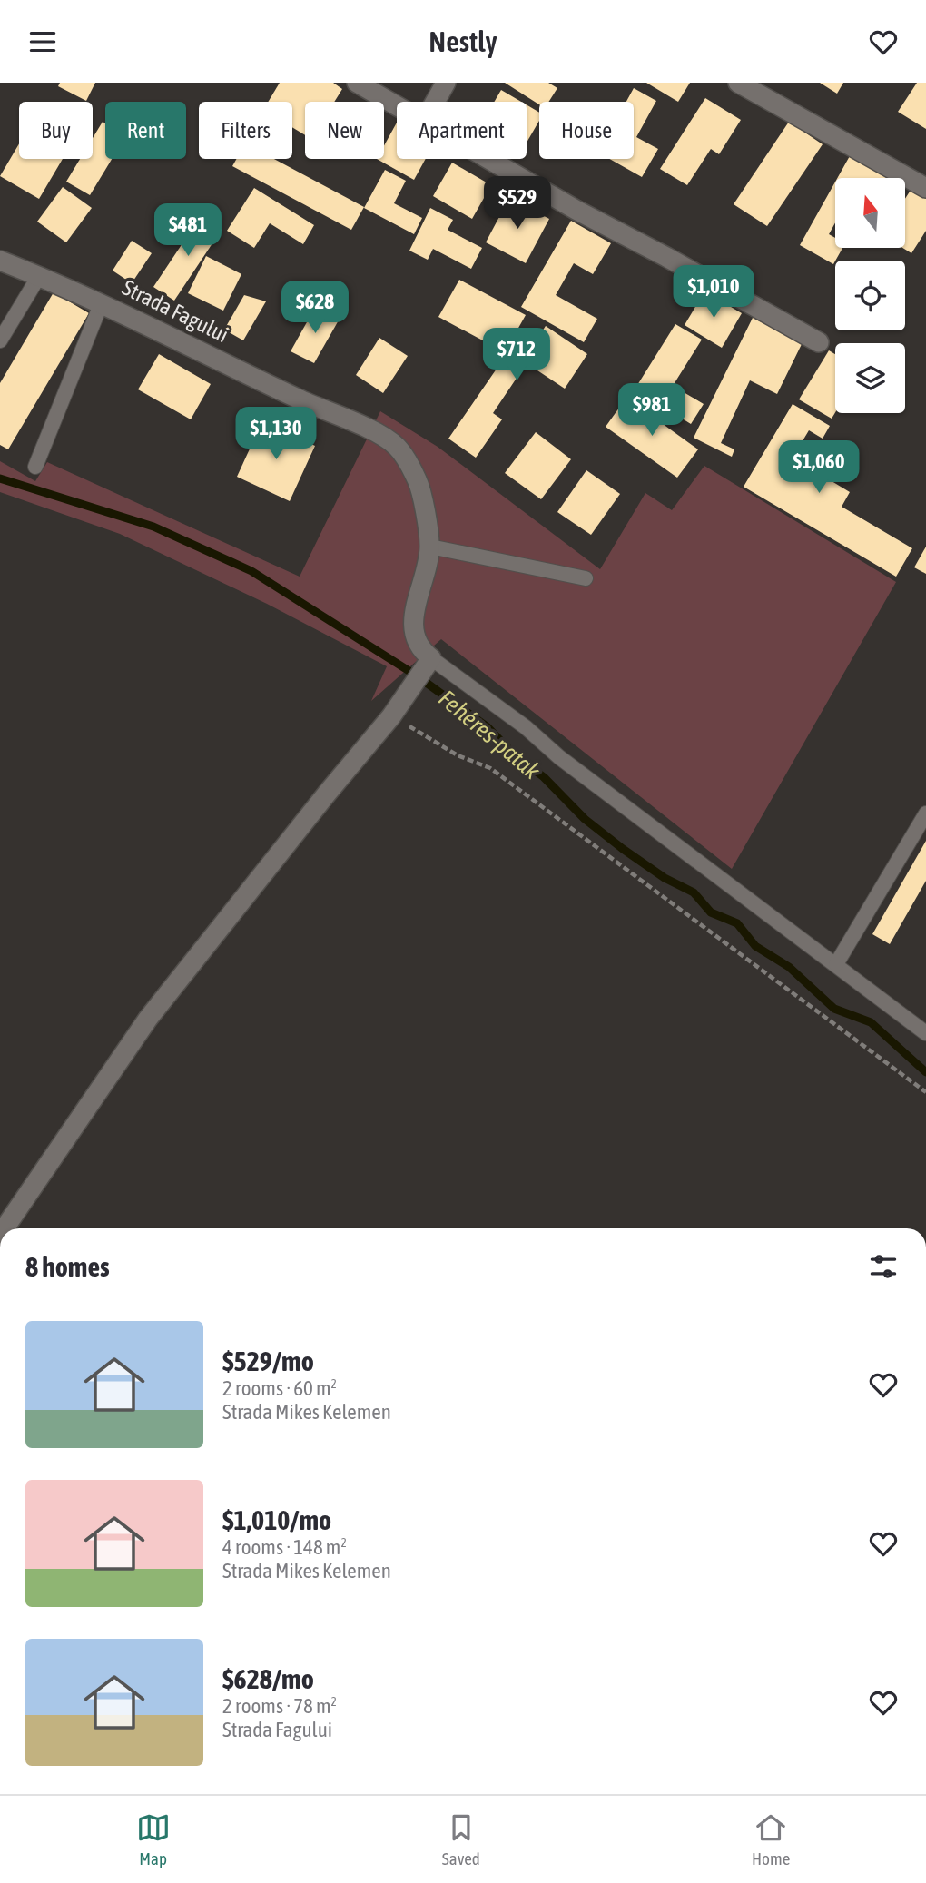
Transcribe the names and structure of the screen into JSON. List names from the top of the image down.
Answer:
{
  "streets": {
    "street": ["Strada Fagului"]
  },
  "water": ["Fehéres-patak"],
  "north": "top",
  "page": {
    "header": "Nestly",
    "chip": [
      "Buy",
      "Rent",
      "Filters",
      "New",
      "Apartment",
      "House"
    ],
    "price": [
      "$529",
      "$481",
      "$1,010",
      "$628",
      "$712",
      "$981",
      "$1,130",
      "$1,060"
    ],
    "heading": "8 homes",
    "list": [
      {
        "name": "$529/mo",
        "note": "2 rooms · 60 m² · Strada Mikes Kelemen"
      },
      {
        "name": "$1,010/mo",
        "note": "4 rooms · 148 m² · Strada Mikes Kelemen"
      },
      {
        "name": "$628/mo",
        "note": "2 rooms · 78 m² · Strada Fagului"
      }
    ],
    "tabs": ["Map", "Saved", "Home"]
  }
}
